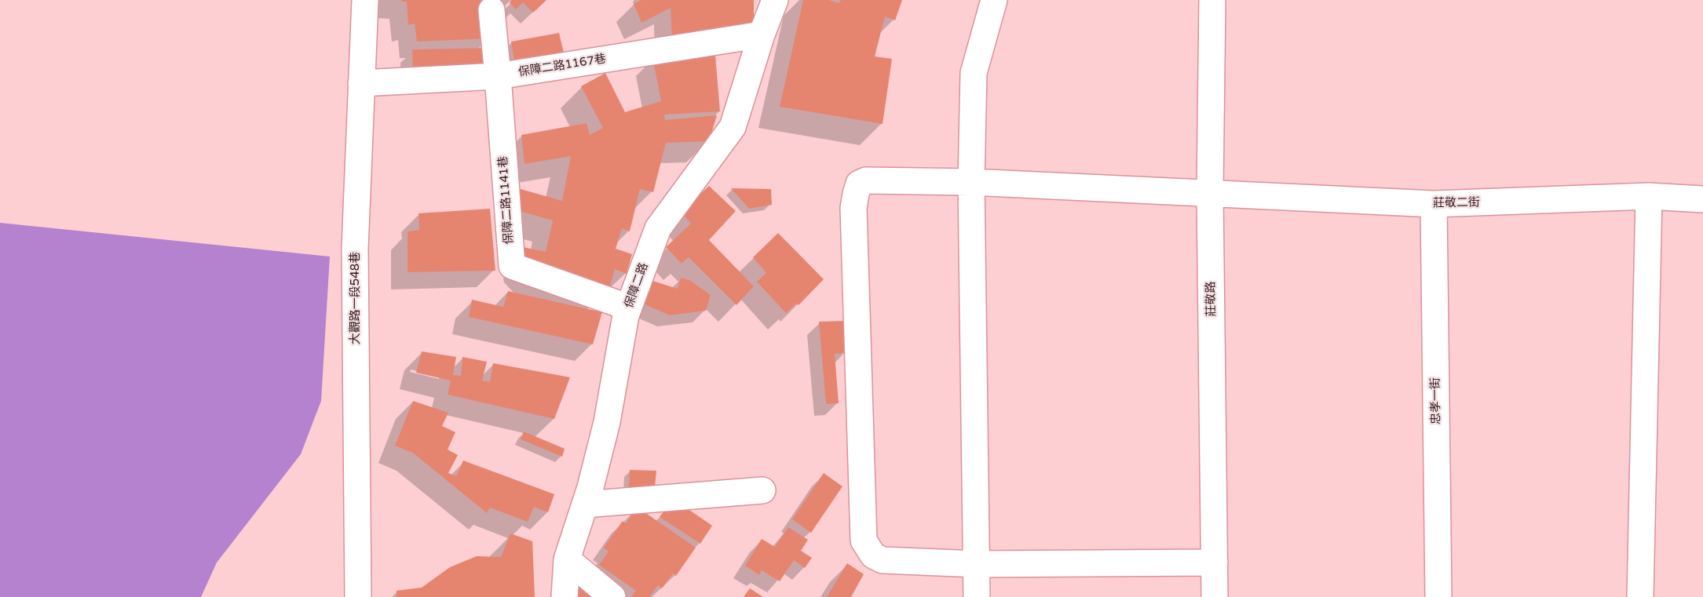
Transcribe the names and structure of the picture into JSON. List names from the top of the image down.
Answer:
{
  "streets": {
    "street": [
      "保障二路1167巷",
      "保障二路1141巷",
      "莊敬二街",
      "保障二路",
      "大觀路一段548巷",
      "莊敬路",
      "忠孝一街"
    ]
  },
  "crossings": [
    ["保障二路1167巷", "保障二路1141巷"],
    ["保障二路1167巷", "保障二路"],
    ["保障二路1167巷", "大觀路一段548巷"],
    ["保障二路1141巷", "保障二路"],
    ["莊敬二街", "莊敬路"],
    ["莊敬二街", "忠孝一街"]
  ]
}
